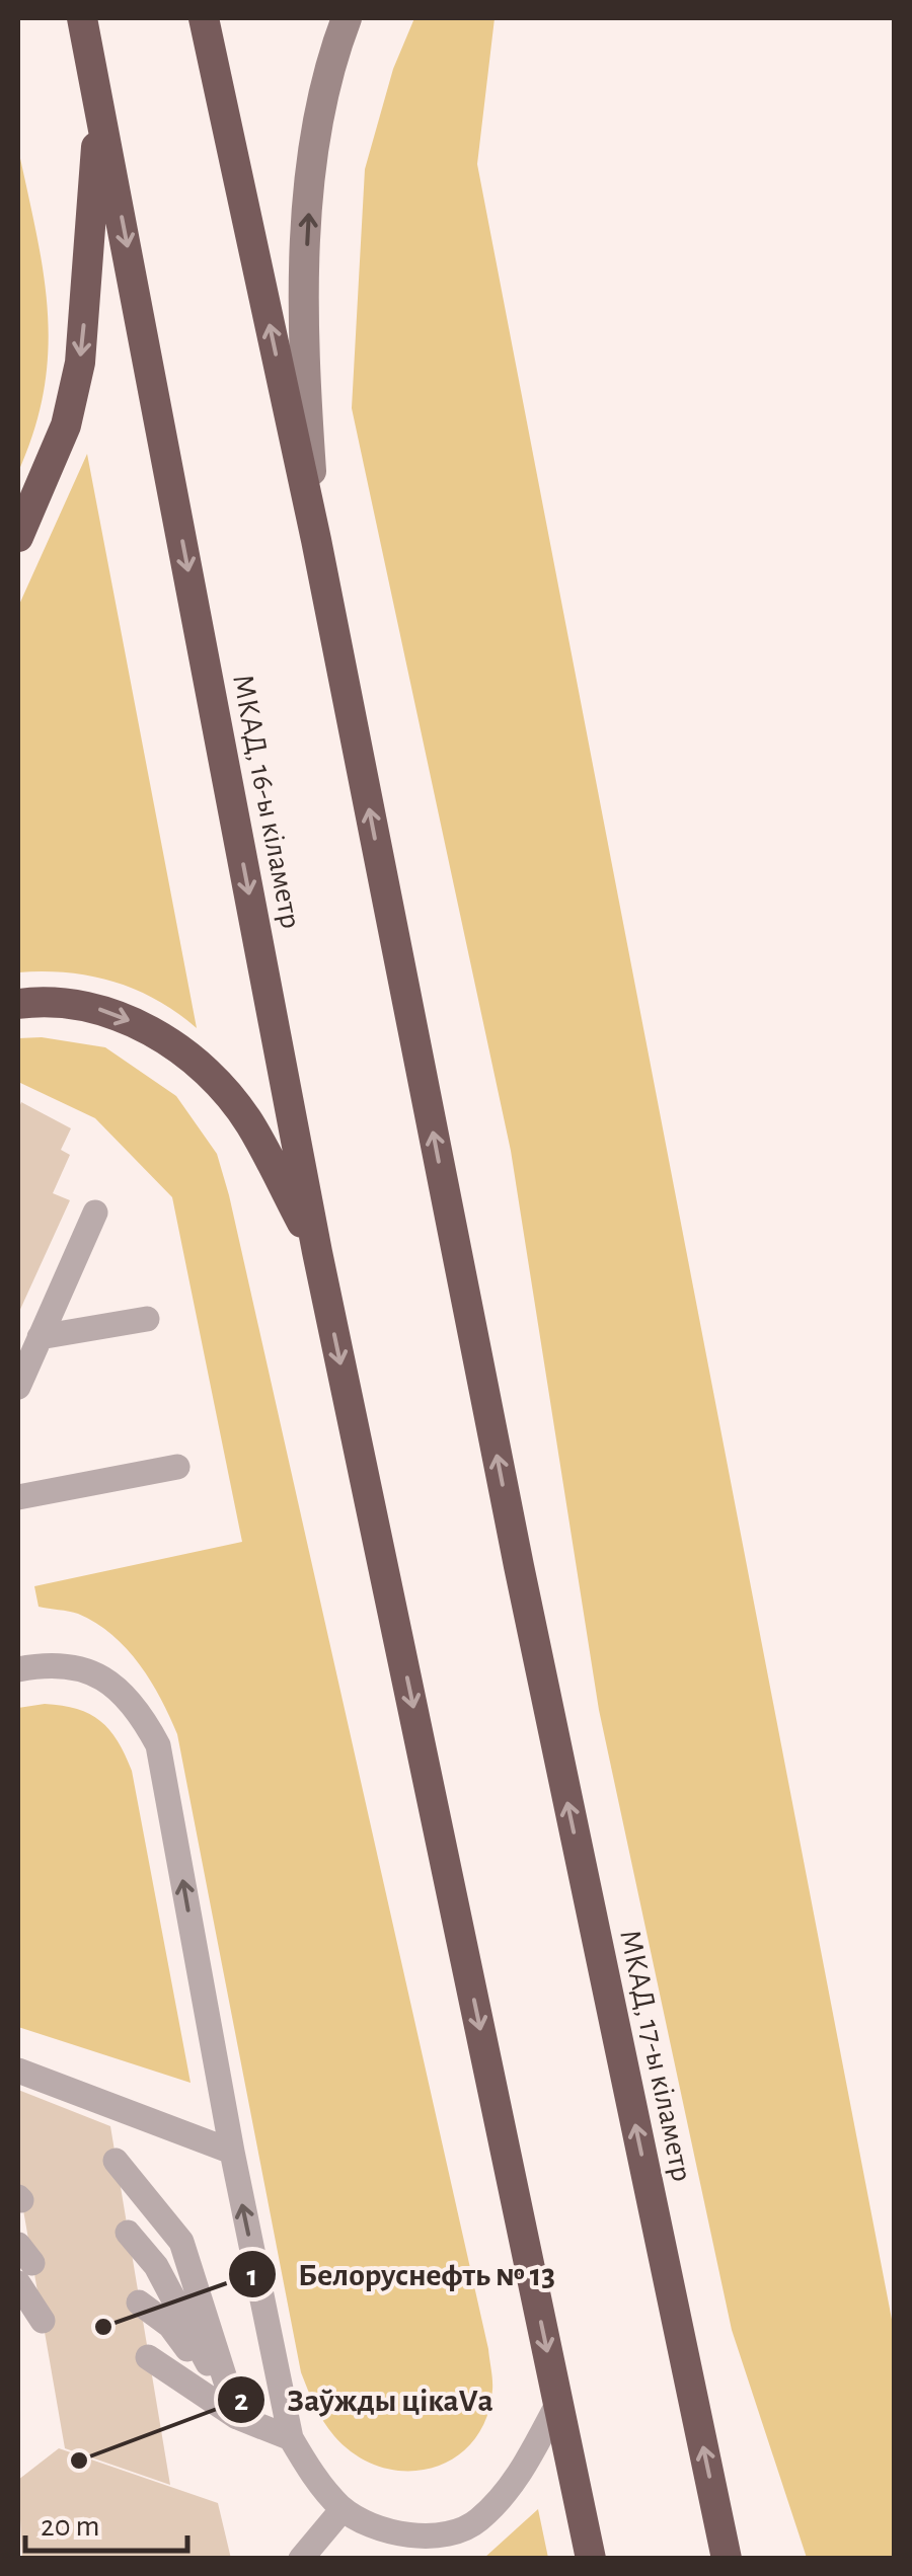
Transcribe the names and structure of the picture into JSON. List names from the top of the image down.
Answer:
{
  "streets": {
    "highway": ["МКАД, 16-ы кіламетр", "МКАД, 17-ы кіламетр"]
  },
  "one_way": ["МКАД, 17-ы кіламетр"],
  "places": ["Белоруснефть № 13", "Заўжды цікаVа"],
  "scale_bar": "20 m"
}
